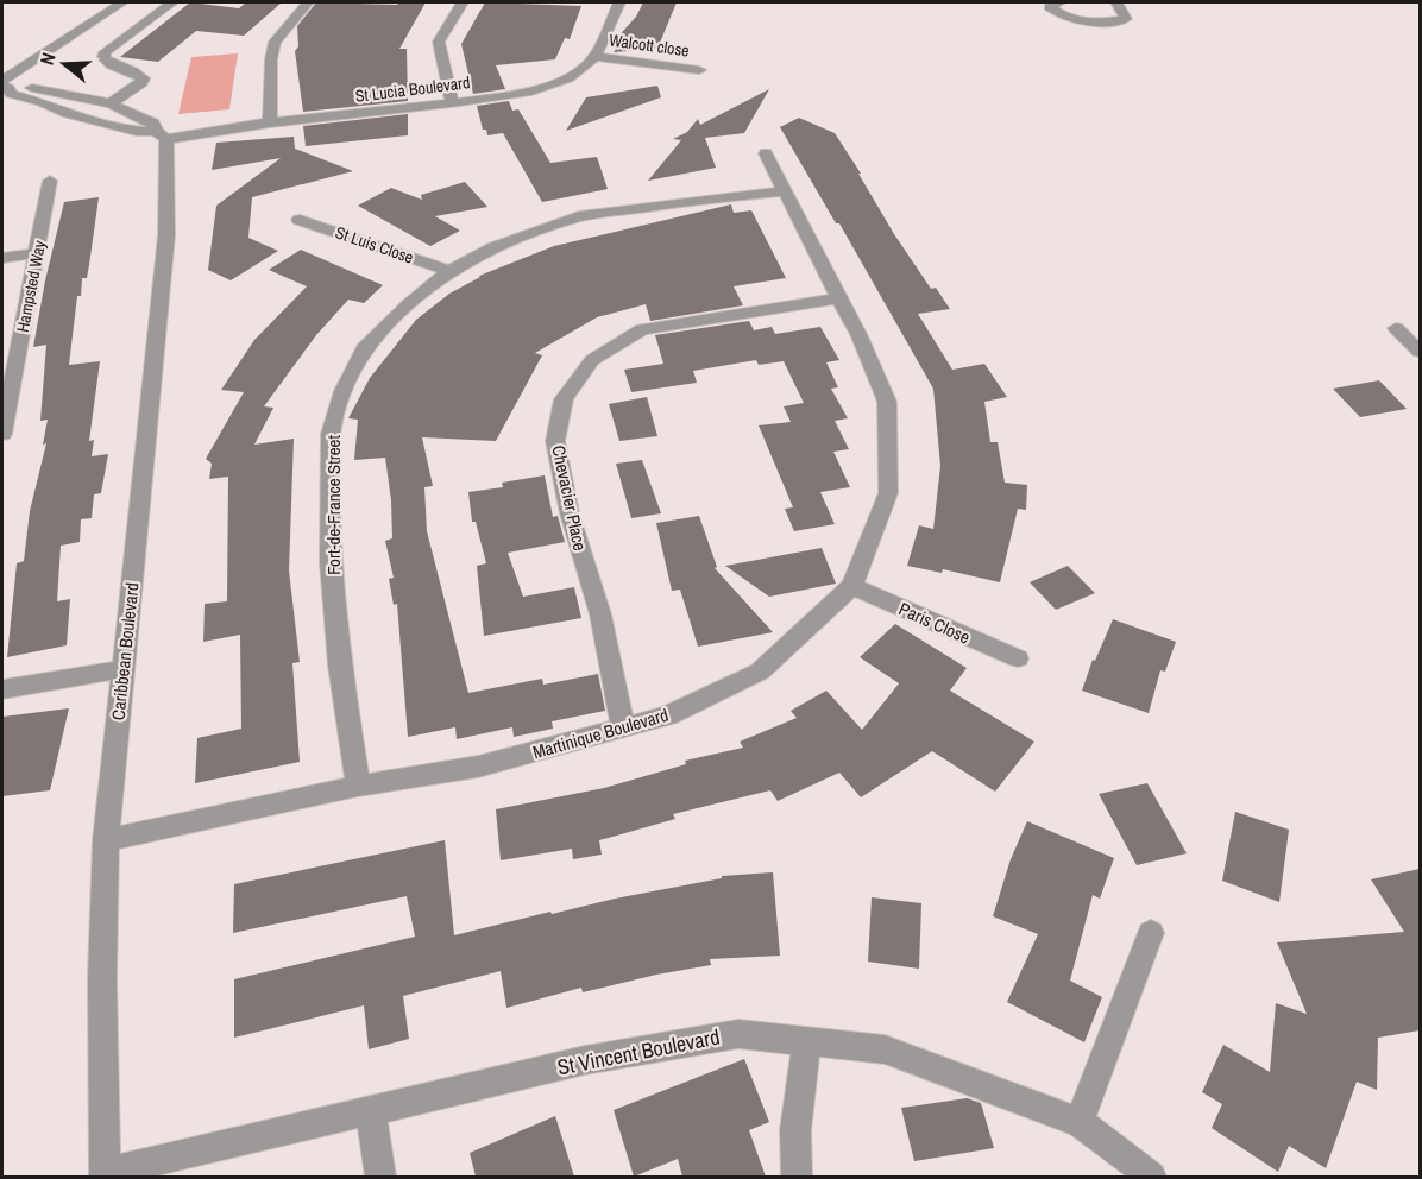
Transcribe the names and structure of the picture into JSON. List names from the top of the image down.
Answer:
{
  "streets": {
    "street": [
      "Walcott close",
      "St Lucia Boulevard",
      "St Luis Close",
      "Hampsted Way",
      "Chevacier Place",
      "Fort-de-France Street",
      "Paris Close",
      "Caribbean Boulevard",
      "Martinique Boulevard",
      "St Vincent Boulevard"
    ]
  },
  "crossings": [
    ["Walcott close", "St Lucia Boulevard"],
    ["St Lucia Boulevard", "Caribbean Boulevard"],
    ["St Luis Close", "Fort-de-France Street"],
    ["Chevacier Place", "Martinique Boulevard"],
    ["Fort-de-France Street", "Martinique Boulevard"],
    ["Paris Close", "Martinique Boulevard"],
    ["Caribbean Boulevard", "Martinique Boulevard"],
    ["Caribbean Boulevard", "St Vincent Boulevard"]
  ],
  "north": "left"
}
